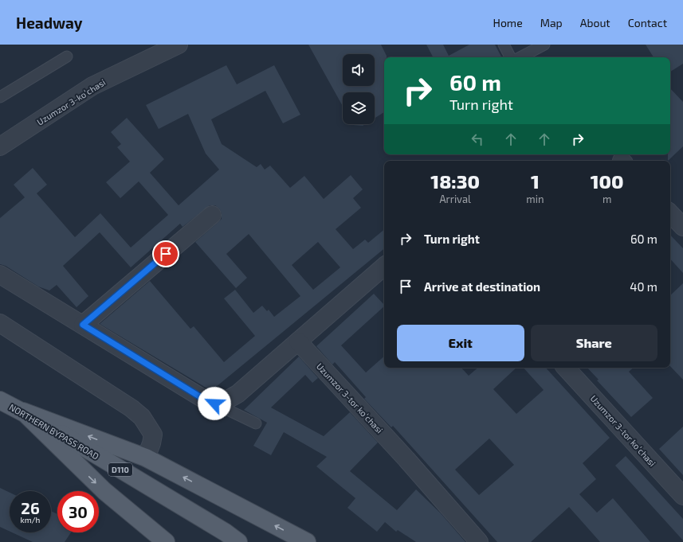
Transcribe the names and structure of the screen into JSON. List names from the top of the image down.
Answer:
{
  "streets": {
    "main road": ["NORTHERN BYPASS ROAD", "D110"],
    "street": ["Uzumzor 3-koʻchasi", "Uzumzor 3-tor koʻchasi"]
  },
  "page": {
    "header": "Headway",
    "nav": [
      "Home",
      "Map",
      "About",
      "Contact"
    ],
    "turn": ["60 m", "Turn right"],
    "eta": [
      "18:30",
      "Arrival",
      "1",
      "min",
      "100",
      "m"
    ],
    "list": [
      {
        "name": "Turn right",
        "value": "60 m"
      },
      {
        "name": "Arrive at destination",
        "value": "40 m"
      }
    ],
    "buttons": ["Exit", "Share"],
    "speed": "26 km/h",
    "limit": "30"
  }
}
